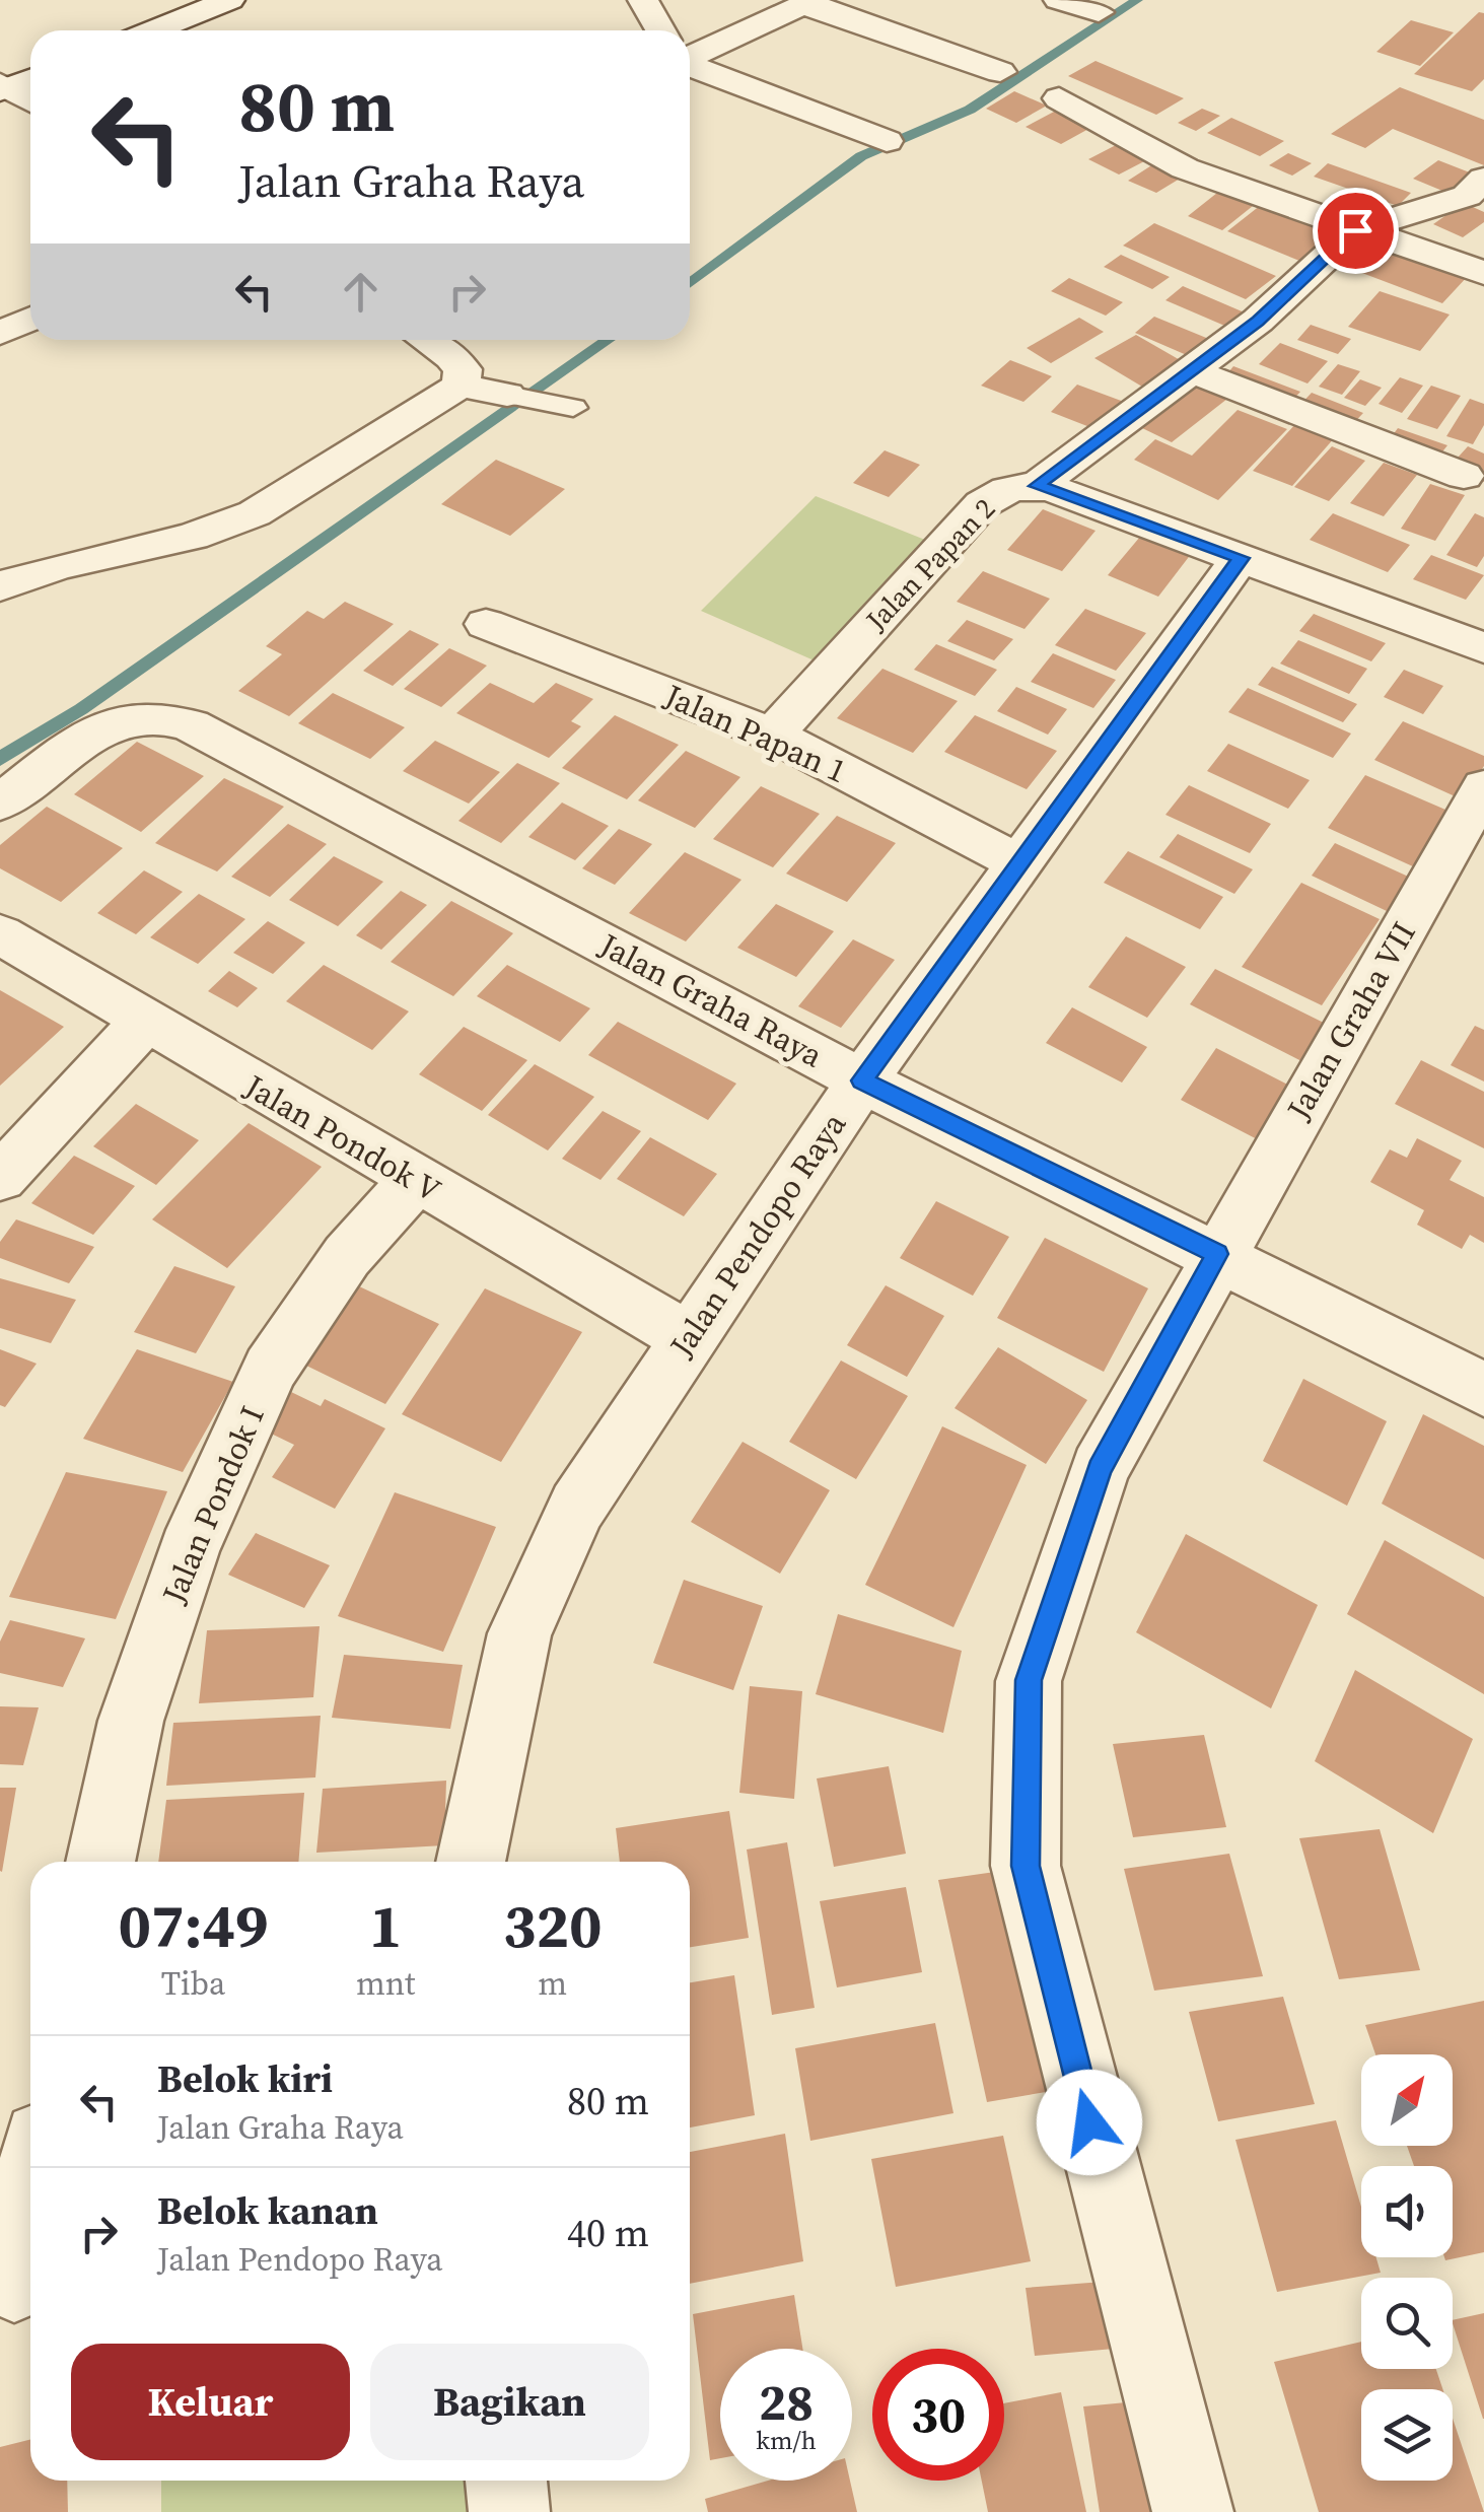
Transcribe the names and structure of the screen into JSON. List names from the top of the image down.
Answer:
{
  "streets": {
    "street": [
      "Jalan Papan 2",
      "Jalan Papan 1",
      "Jalan Graha Raya",
      "Jalan Graha VII",
      "Jalan Pondok V",
      "Jalan Pendopo Raya",
      "Jalan Pondok I"
    ]
  },
  "crossings": [
    ["Jalan Papan 2", "Jalan Papan 1"],
    ["Jalan Papan 2", "Jalan Pendopo Raya"],
    ["Jalan Papan 1", "Jalan Pendopo Raya"],
    ["Jalan Graha Raya", "Jalan Graha VII"],
    ["Jalan Graha Raya", "Jalan Pendopo Raya"],
    ["Jalan Pondok V", "Jalan Pendopo Raya"],
    ["Jalan Pondok V", "Jalan Pondok I"]
  ],
  "north": "top right",
  "page": {
    "turn": ["80 m", "Jalan Graha Raya"],
    "eta": [
      "07:49",
      "Tiba",
      "1",
      "mnt",
      "320",
      "m"
    ],
    "list": [
      {
        "name": "Belok kiri",
        "note": "Jalan Graha Raya",
        "value": "80 m"
      },
      {
        "name": "Belok kanan",
        "note": "Jalan Pendopo Raya",
        "value": "40 m"
      }
    ],
    "buttons": ["Keluar", "Bagikan"],
    "speed": "28 km/h",
    "limit": "30"
  }
}
